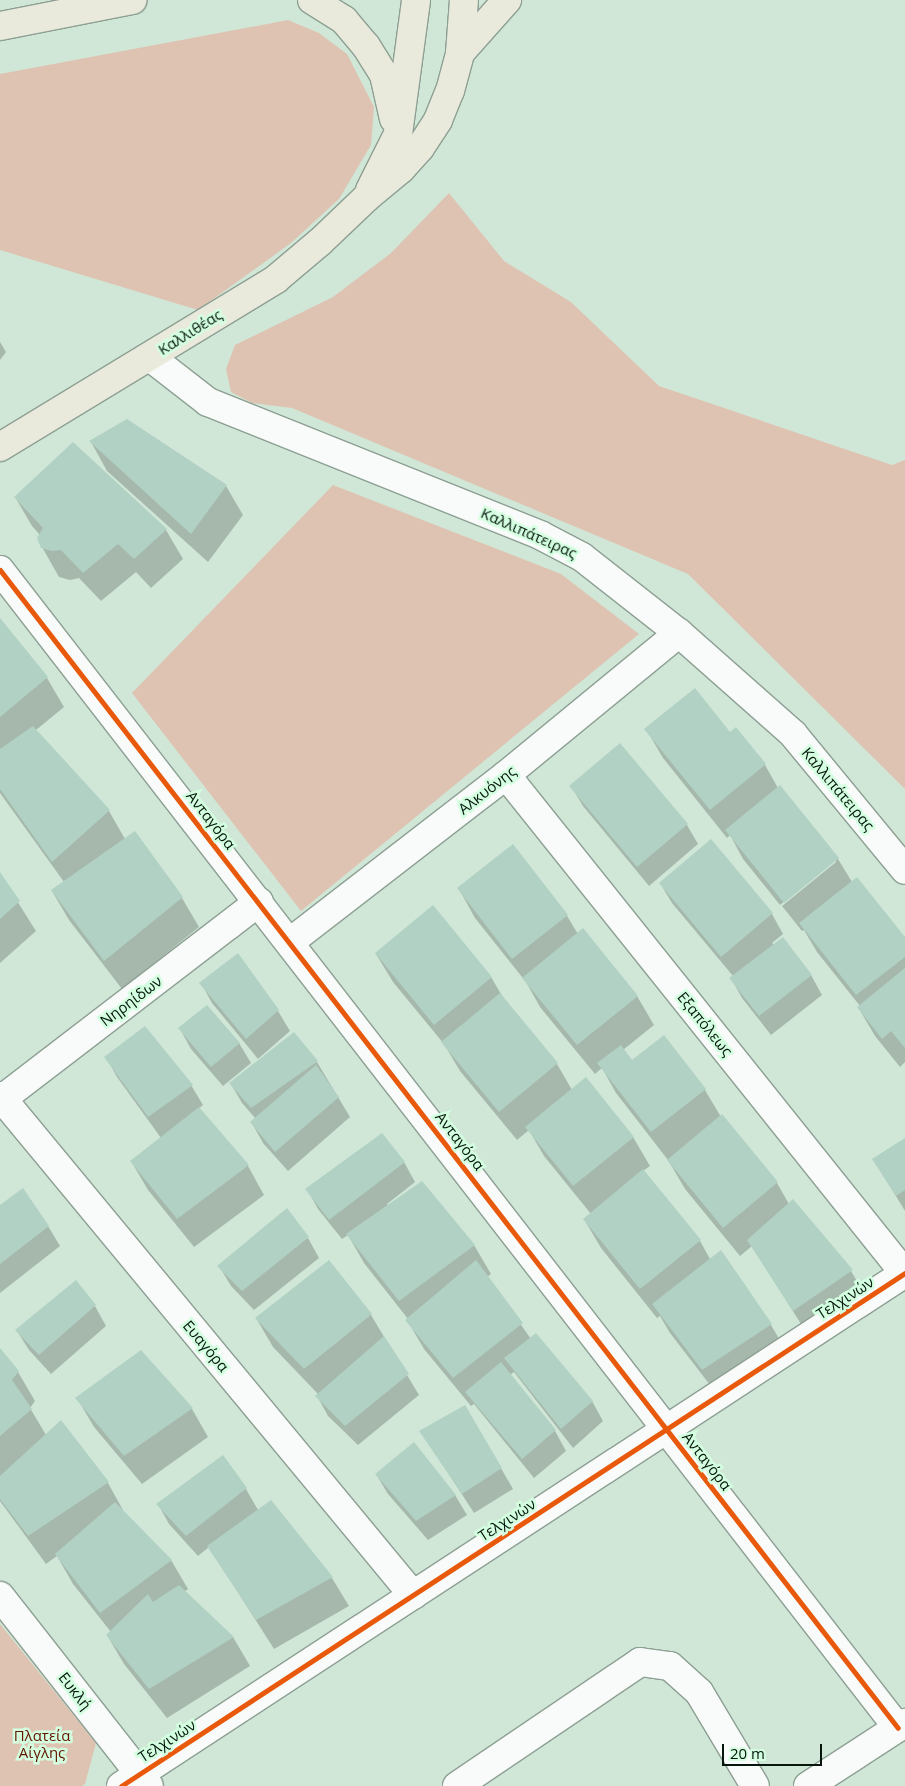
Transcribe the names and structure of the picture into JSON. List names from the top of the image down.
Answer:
{
  "streets": {
    "main road": ["Καλλιθέας"],
    "street": [
      "Καλλιπάτειρας",
      "Αλκυόνης",
      "Ανταγόρα",
      "Νηρηίδων",
      "Εξαπόλεως",
      "Τελχινών",
      "Ευαγόρα",
      "Ευκλή"
    ]
  },
  "crossings": [
    ["Καλλιθέας", "Καλλιπάτειρας"],
    ["Καλλιπάτειρας", "Αλκυόνης"],
    ["Αλκυόνης", "Ανταγόρα"],
    ["Αλκυόνης", "Εξαπόλεως"],
    ["Ανταγόρα", "Νηρηίδων"],
    ["Ανταγόρα", "Τελχινών"],
    ["Νηρηίδων", "Ευαγόρα"],
    ["Εξαπόλεως", "Τελχινών"],
    ["Τελχινών", "Ευαγόρα"],
    ["Τελχινών", "Ευκλή"]
  ],
  "parks": ["Πλατεία Αίγλης"],
  "scale_bar": "20 m"
}
